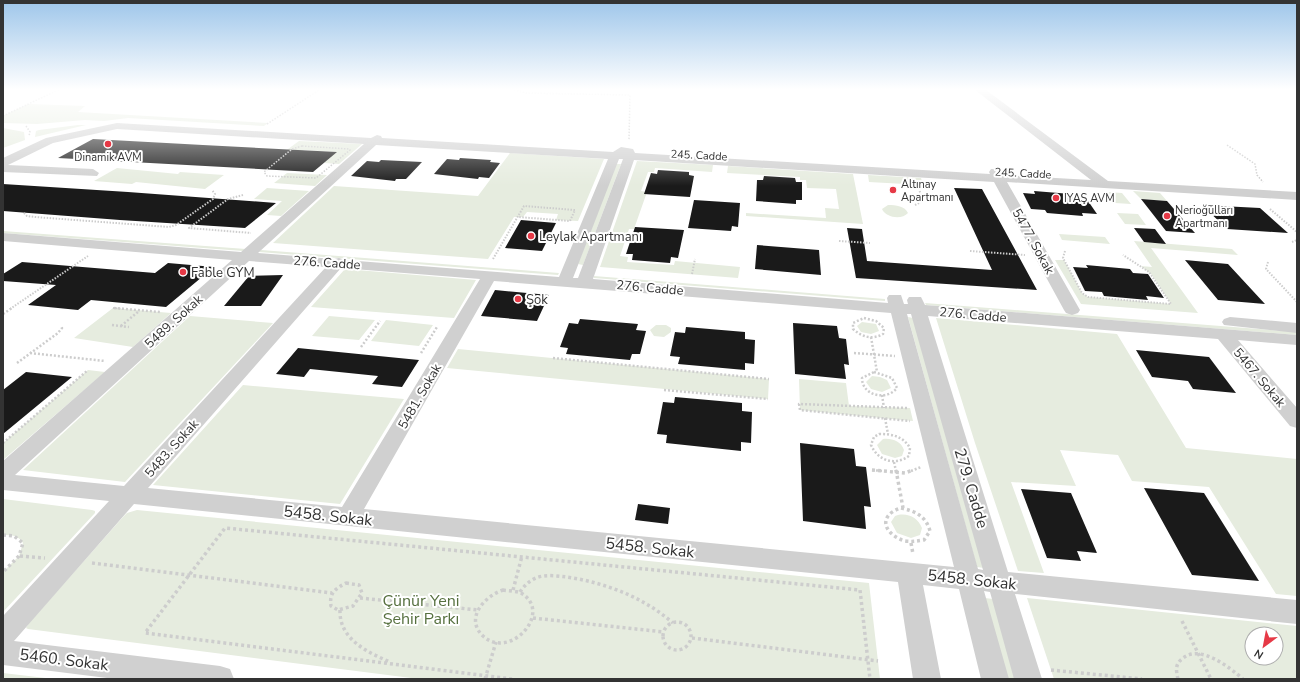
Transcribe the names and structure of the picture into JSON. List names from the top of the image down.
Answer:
{
  "streets": {
    "street": [
      "245. Cadde",
      "5477. Sokak",
      "276. Cadde",
      "5489. Sokak",
      "5467. Sokak",
      "5481. Sokak",
      "5483. Sokak",
      "279. Cadde",
      "5458. Sokak",
      "5460. Sokak"
    ]
  },
  "crossings": [
    ["245. Cadde", "5477. Sokak"],
    ["245. Cadde", "5489. Sokak"],
    ["5477. Sokak", "276. Cadde"],
    ["276. Cadde", "5489. Sokak"],
    ["276. Cadde", "5467. Sokak"],
    ["276. Cadde", "5481. Sokak"],
    ["276. Cadde", "5483. Sokak"],
    ["276. Cadde", "279. Cadde"],
    ["5481. Sokak", "5458. Sokak"],
    ["5483. Sokak", "5458. Sokak"],
    ["279. Cadde", "5458. Sokak"]
  ],
  "parks": ["Çünür Yeni Şehir Parkı"],
  "places": [
    "Dinamik AVM",
    "Altınay Apartmanı",
    "IYAŞ AVM",
    "Nerioğulları Apartmanı",
    "Leylak Apartmanı",
    "Fable GYM",
    "Şok"
  ],
  "north": "bottom left"
}
